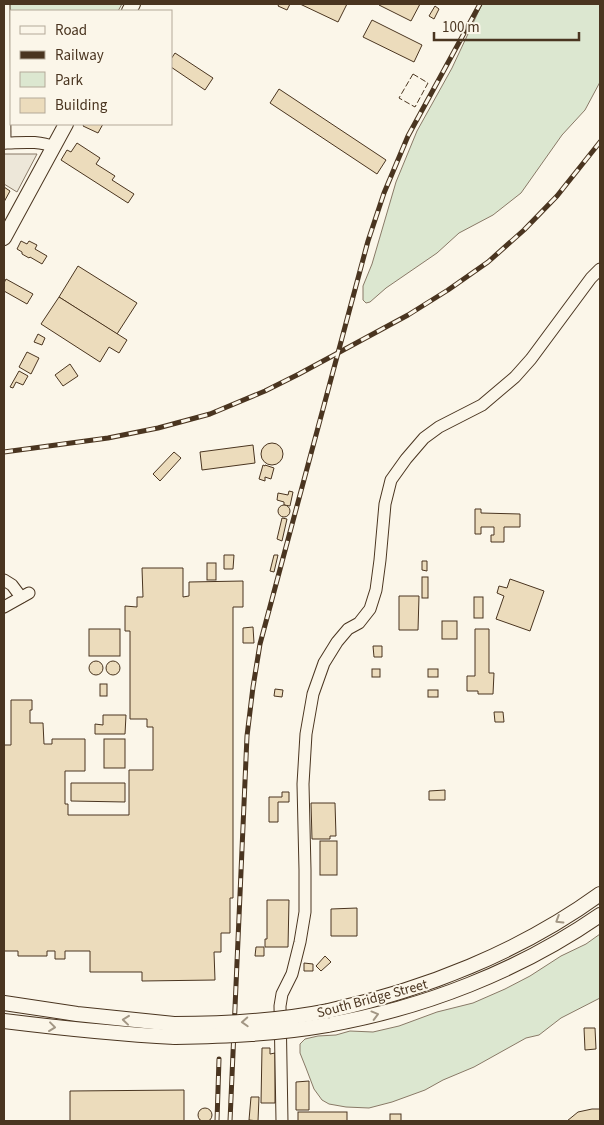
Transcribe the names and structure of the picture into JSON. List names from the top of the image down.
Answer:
{
  "streets": {
    "main road": ["South Bridge Street"]
  },
  "legend": [
    "Road",
    "Railway",
    "Park",
    "Building"
  ],
  "scale_bar": "100 m"
}
